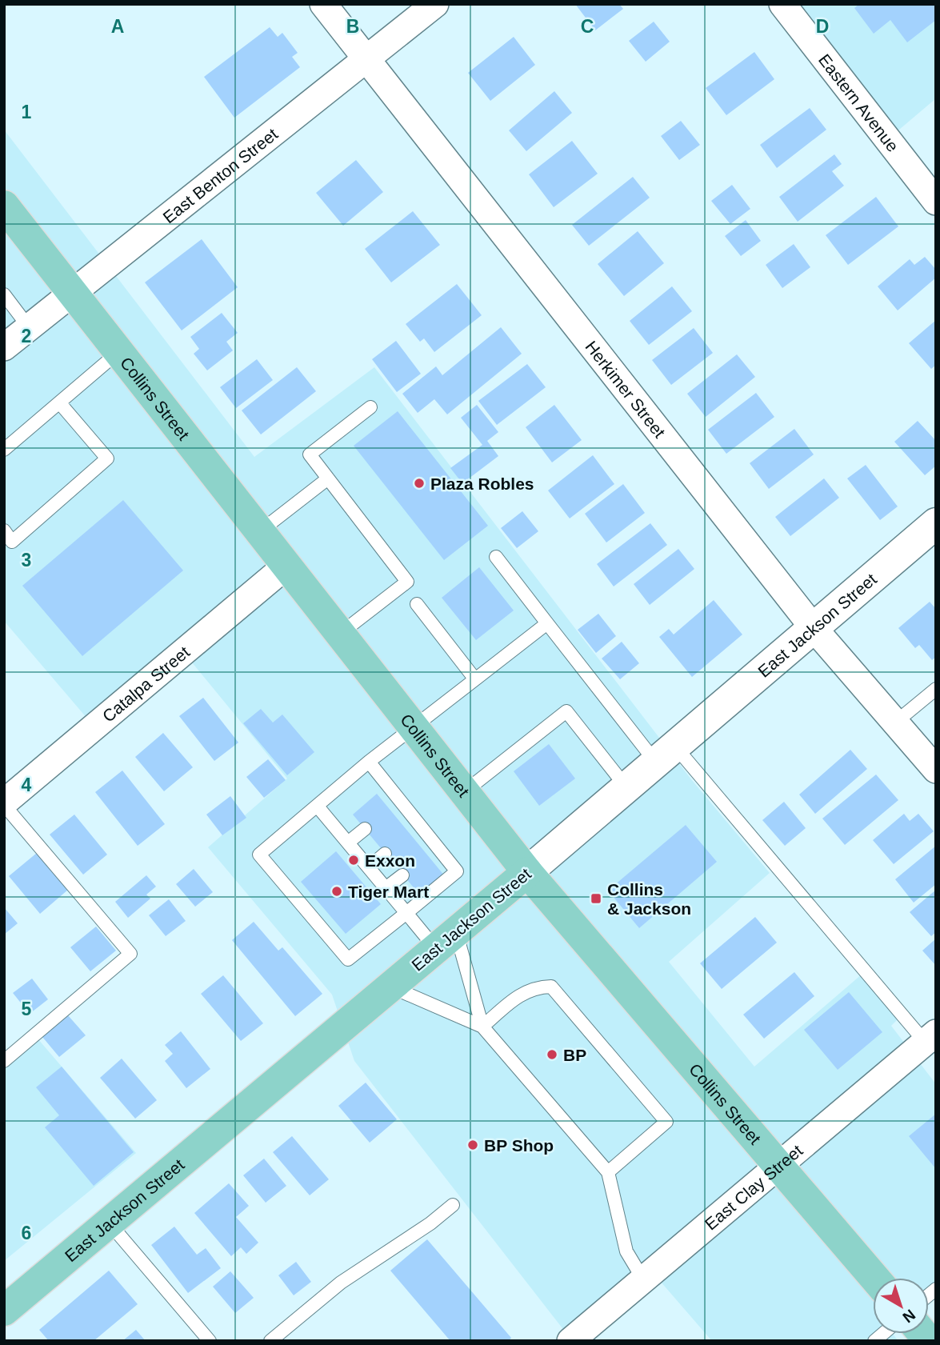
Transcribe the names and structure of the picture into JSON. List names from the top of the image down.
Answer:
{
  "streets": {
    "main road": ["Collins Street", "East Jackson Street"],
    "street": [
      "Eastern Avenue",
      "East Benton Street",
      "Herkimer Street",
      "Catalpa Street",
      "East Clay Street"
    ]
  },
  "crossings": [
    ["East Benton Street", "Herkimer Street"],
    ["East Benton Street", "Collins Street"],
    ["Herkimer Street", "East Jackson Street"],
    ["Collins Street", "East Jackson Street"],
    ["Collins Street", "Catalpa Street"],
    ["Collins Street", "East Clay Street"]
  ],
  "places": {
    "other": [
      "Plaza Robles",
      "Exxon",
      "Tiger Mart",
      "BP",
      "BP Shop"
    ],
    "transit": ["Collins & Jackson"]
  },
  "north": "bottom right",
  "grid": {
    "columns": [
      "A",
      "B",
      "C",
      "D"
    ],
    "rows": [
      "1",
      "2",
      "3",
      "4",
      "5",
      "6"
    ]
  }
}
